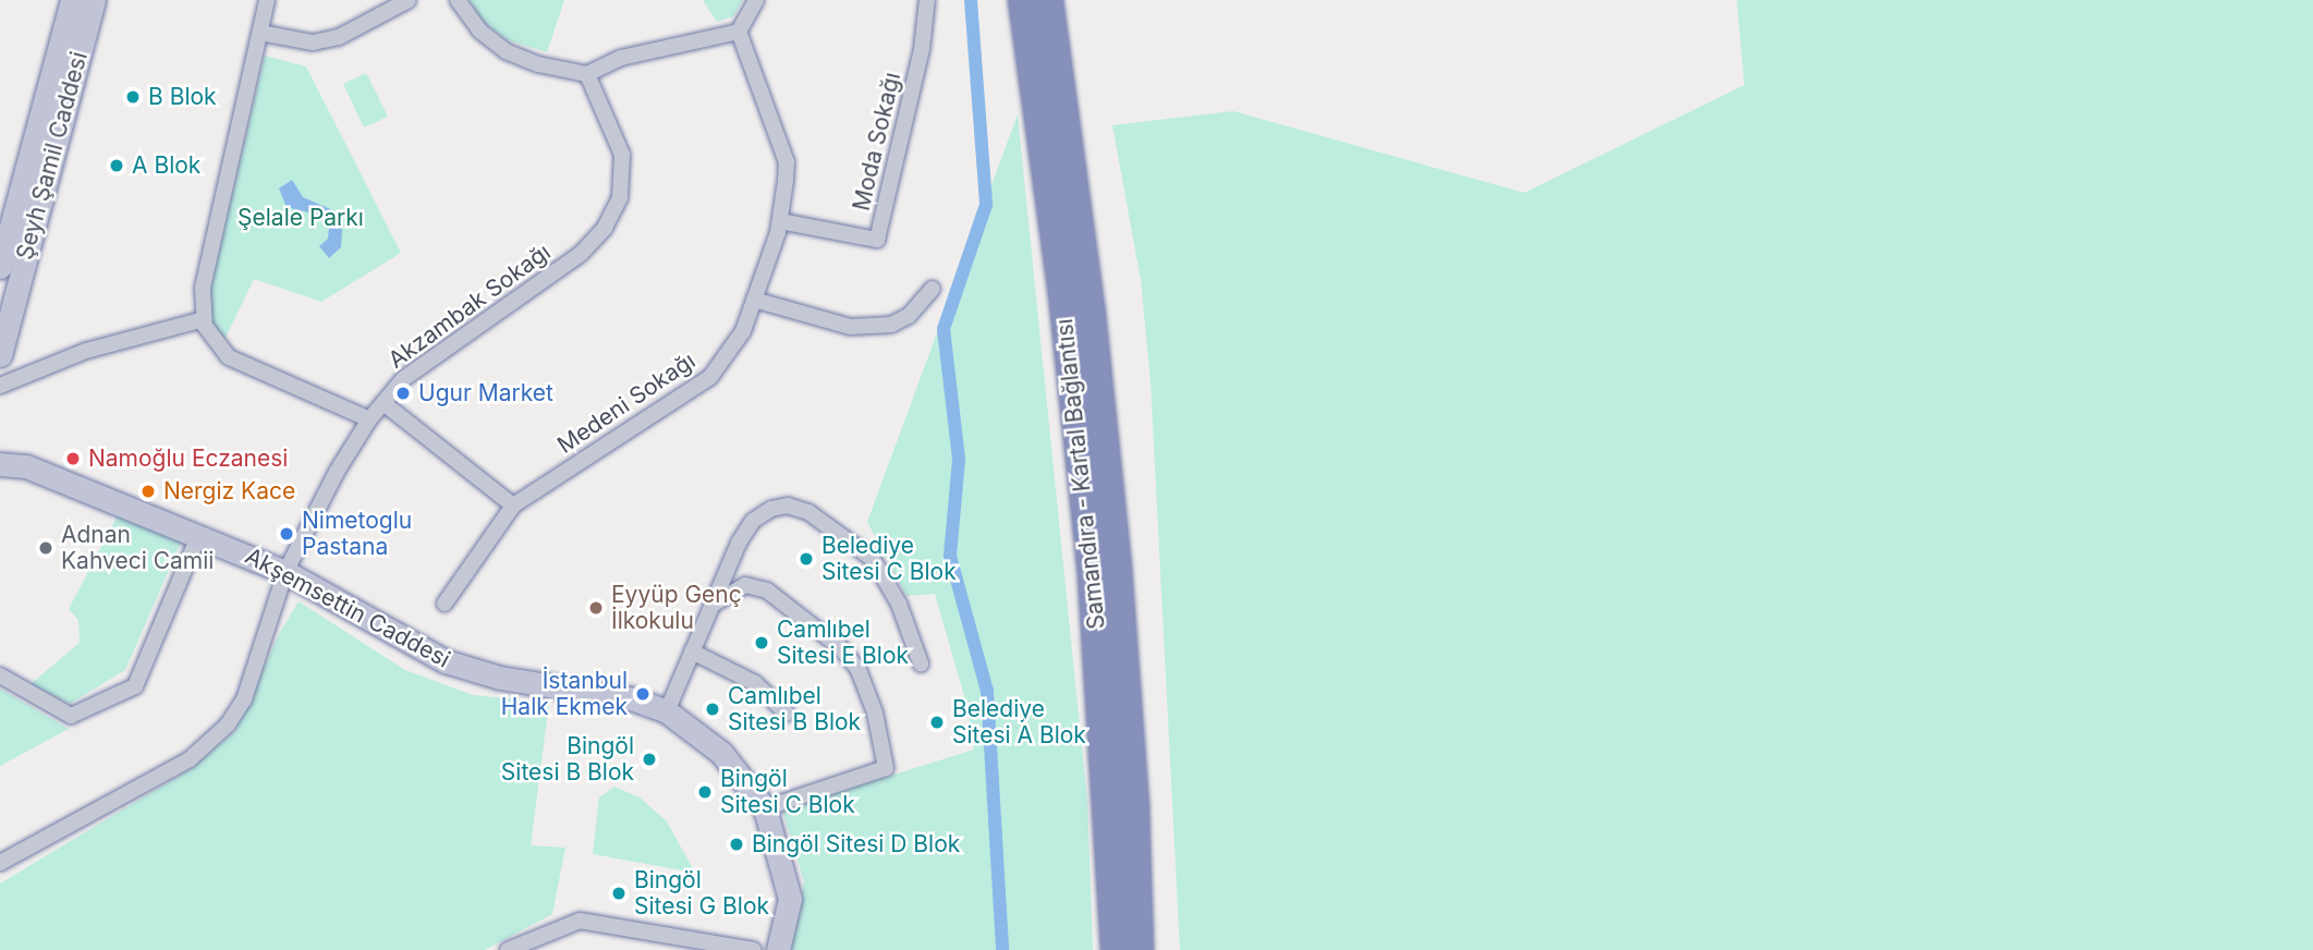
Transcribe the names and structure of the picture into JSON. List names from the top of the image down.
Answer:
{
  "streets": {
    "highway": ["Samandıra - Kartal Bağlantısı"],
    "street": [
      "Moda Sokağı",
      "Şeyh Şamil Caddesi",
      "Akzambak Sokağı",
      "Medeni Sokağı",
      "Akşemsettin Caddesi"
    ]
  },
  "crossings": [
    ["Moda Sokağı", "Medeni Sokağı"],
    ["Akzambak Sokağı", "Akşemsettin Caddesi"]
  ],
  "parks": ["Şelale Parkı"],
  "places": [
    "B Blok",
    "A Blok",
    "Ugur Market",
    "Namoğlu Eczanesi",
    "Nergiz Kace",
    "Nimetoglu Pastana",
    "Adnan Kahveci Camii",
    "Belediye Sitesi C Blok",
    "Eyyüp Genç İlkokulu",
    "Camlıbel Sitesi E Blok",
    "İstanbul Halk Ekmek",
    "Camlıbel Sitesi B Blok",
    "Belediye Sitesi A Blok",
    "Bingöl Sitesi B Blok",
    "Bingöl Sitesi C Blok",
    "Bingöl Sitesi D Blok",
    "Bingöl Sitesi G Blok"
  ]
}
